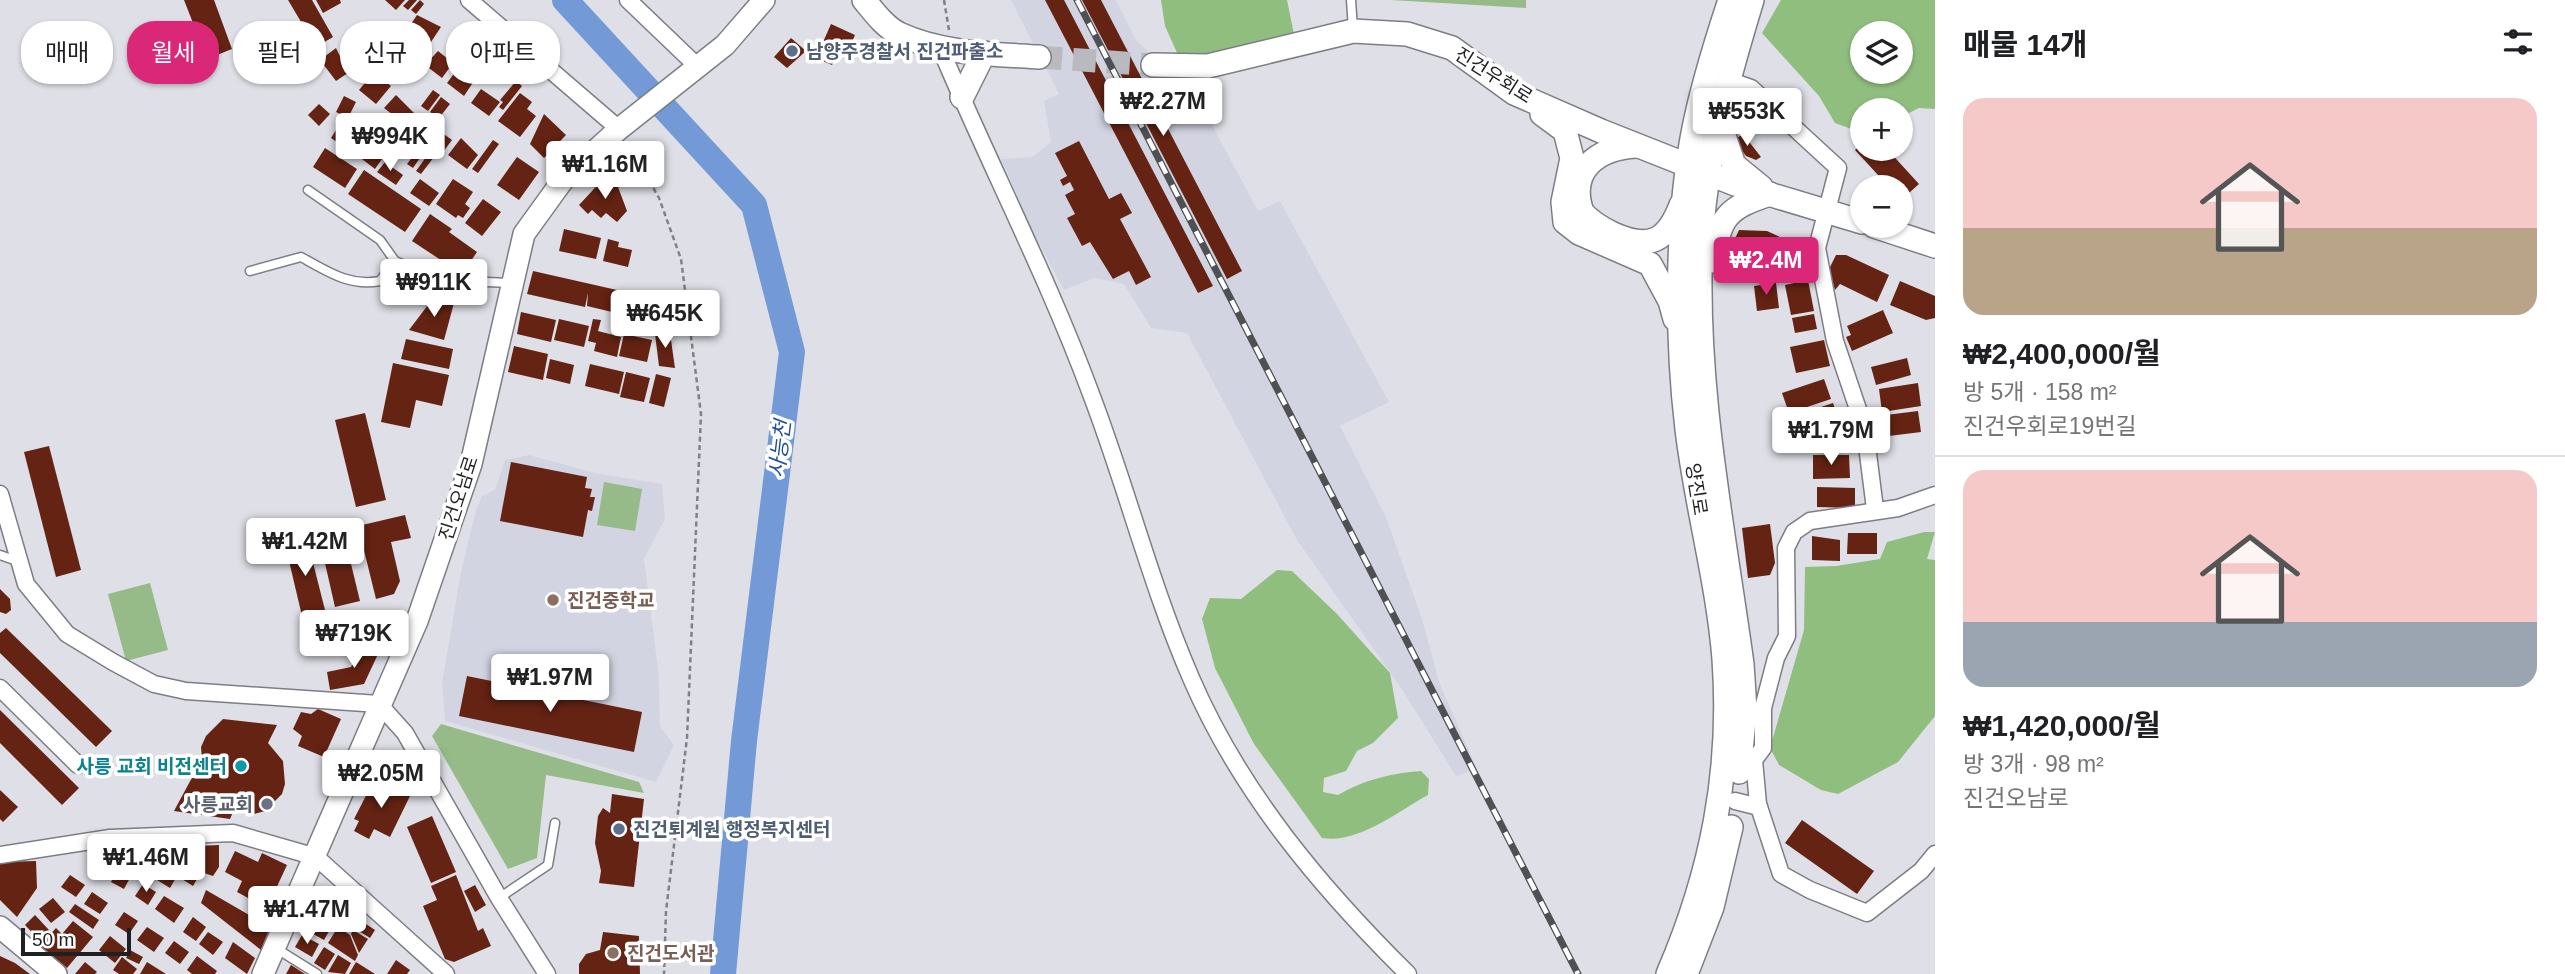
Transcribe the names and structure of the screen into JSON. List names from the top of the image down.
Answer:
{
  "streets": {
    "main road": ["진건우회로", "양진로"],
    "street": ["진건오남로"]
  },
  "crossings": [
    ["진건우회로", "양진로"]
  ],
  "water": ["사능천"],
  "places": [
    "남양주경찰서 진건파출소",
    "진건중학교",
    "사릉 교회 비전센터",
    "사릉교회",
    "진건퇴계원 행정복지센터",
    "진건도서관"
  ],
  "scale_bar": "50 m",
  "page": {
    "heading": "매물 14개",
    "map_buttons": ["+", "−"],
    "chip": [
      "매매",
      "월세",
      "필터",
      "신규",
      "아파트"
    ],
    "price": [
      "₩2.27M",
      "₩553K",
      "₩994K",
      "₩1.16M",
      "₩2.4M",
      "₩911K",
      "₩645K",
      "₩1.79M",
      "₩1.42M",
      "₩719K",
      "₩1.97M",
      "₩2.05M",
      "₩1.46M",
      "₩1.47M"
    ],
    "list": [
      {
        "name": "₩2,400,000/월",
        "note": "방 5개 · 158 m² · 진건우회로19번길"
      },
      {
        "name": "₩1,420,000/월",
        "note": "방 3개 · 98 m² · 진건오남로"
      }
    ],
    "scale": "50 m"
  }
}
